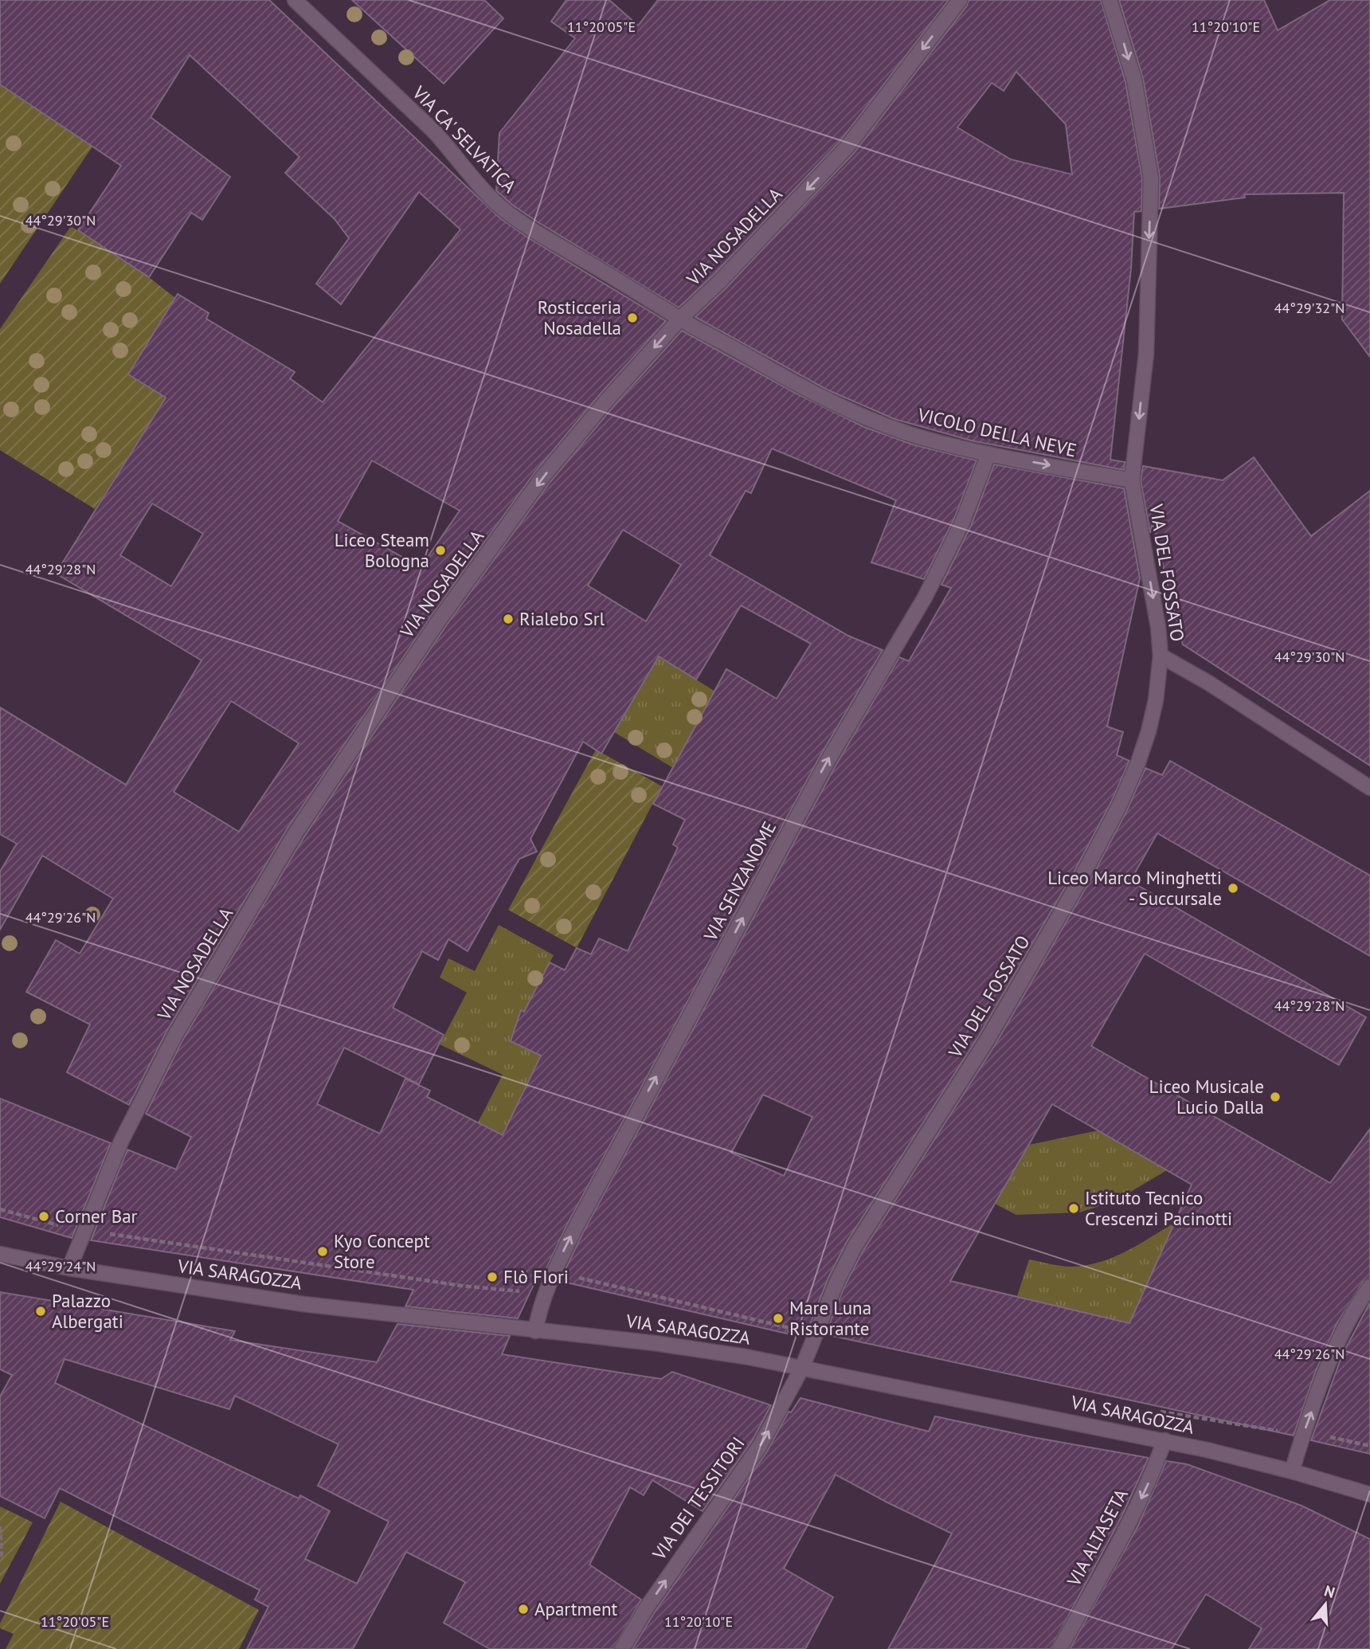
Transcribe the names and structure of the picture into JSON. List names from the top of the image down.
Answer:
{
  "streets": {
    "street": [
      "VIA CA' SELVATICA",
      "VIA NOSADELLA",
      "VICOLO DELLA NEVE",
      "VIA DEL FOSSATO",
      "VIA SENZANOME",
      "VIA SARAGOZZA",
      "VIA DEI TESSITORI",
      "VIA ALTASETA"
    ]
  },
  "crossings": [
    ["VIA CA' SELVATICA", "VIA NOSADELLA"],
    ["VIA CA' SELVATICA", "VICOLO DELLA NEVE"],
    ["VIA NOSADELLA", "VICOLO DELLA NEVE"],
    ["VIA NOSADELLA", "VIA SARAGOZZA"],
    ["VICOLO DELLA NEVE", "VIA DEL FOSSATO"],
    ["VICOLO DELLA NEVE", "VIA SENZANOME"],
    ["VIA DEL FOSSATO", "VIA SARAGOZZA"],
    ["VIA DEL FOSSATO", "VIA DEI TESSITORI"],
    ["VIA SENZANOME", "VIA SARAGOZZA"],
    ["VIA SARAGOZZA", "VIA DEI TESSITORI"],
    ["VIA SARAGOZZA", "VIA ALTASETA"]
  ],
  "one_way": [
    "VIA NOSADELLA",
    "VIA DEL FOSSATO",
    "VIA SENZANOME",
    "VIA DEI TESSITORI",
    "VIA ALTASETA"
  ],
  "places": [
    "Rosticceria Nosadella",
    "Liceo Steam Bologna",
    "Rialebo Srl",
    "Liceo Marco Minghetti - Succursale",
    "Liceo Musicale Lucio Dalla",
    "Istituto Tecnico Crescenzi Pacinotti",
    "Corner Bar",
    "Kyo Concept Store",
    "Flò FIori",
    "Palazzo Albergati",
    "Mare Luna Ristorante",
    "Apartment"
  ],
  "north": "top",
  "coordinates": [
    "11°20'05\"E",
    "11°20'10\"E",
    "44°29'30\"N",
    "44°29'32\"N",
    "44°29'28\"N",
    "44°29'26\"N",
    "44°29'24\"N"
  ]
}
